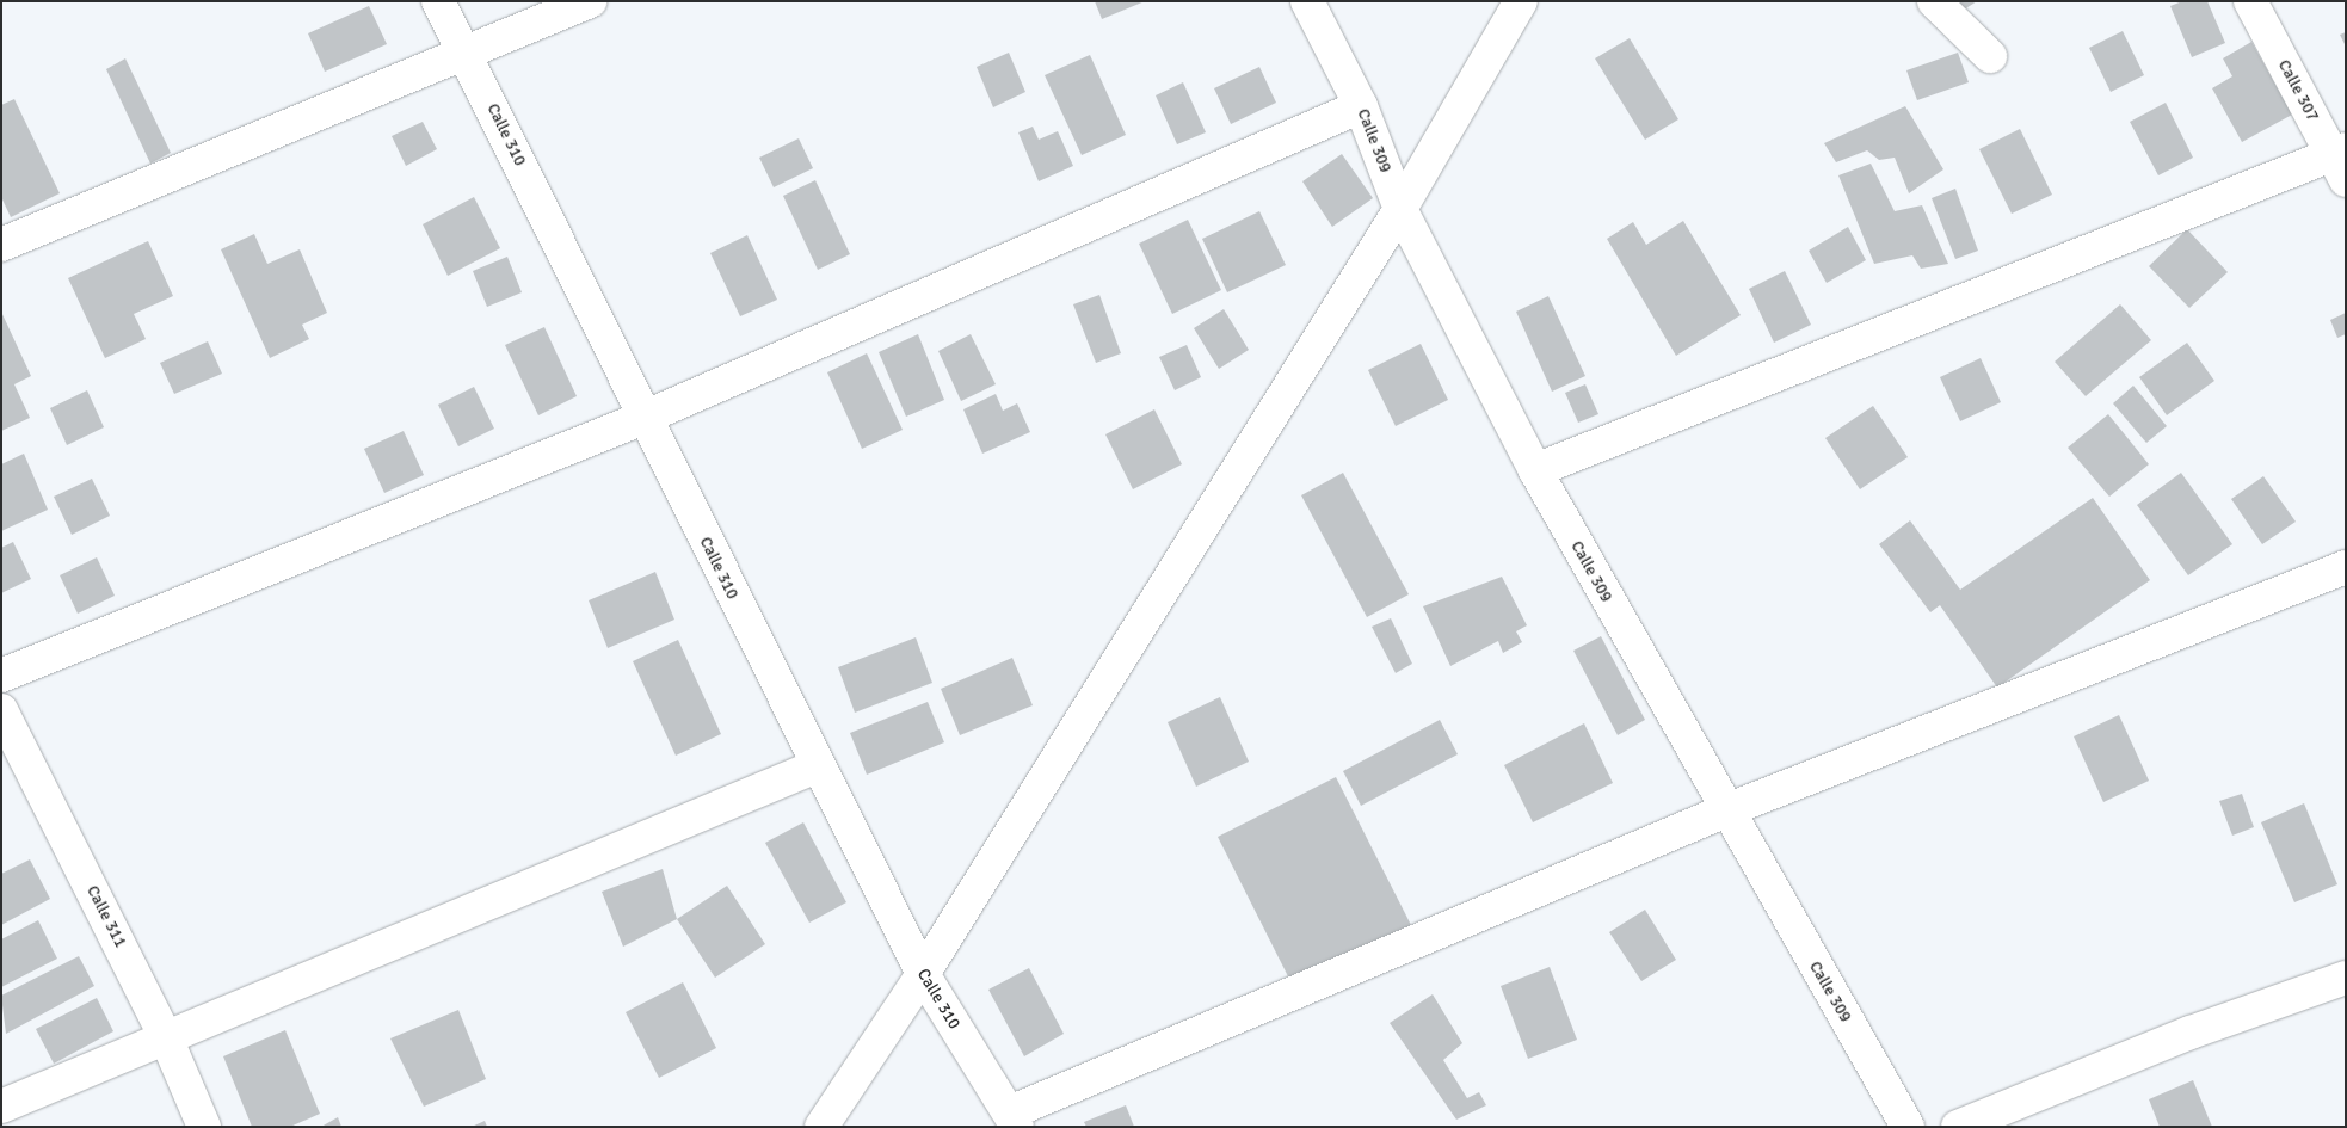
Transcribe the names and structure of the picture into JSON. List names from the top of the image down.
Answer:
{
  "streets": {
    "street": [
      "Calle 307",
      "Calle 310",
      "Calle 309",
      "Calle 311"
    ]
  }
}
